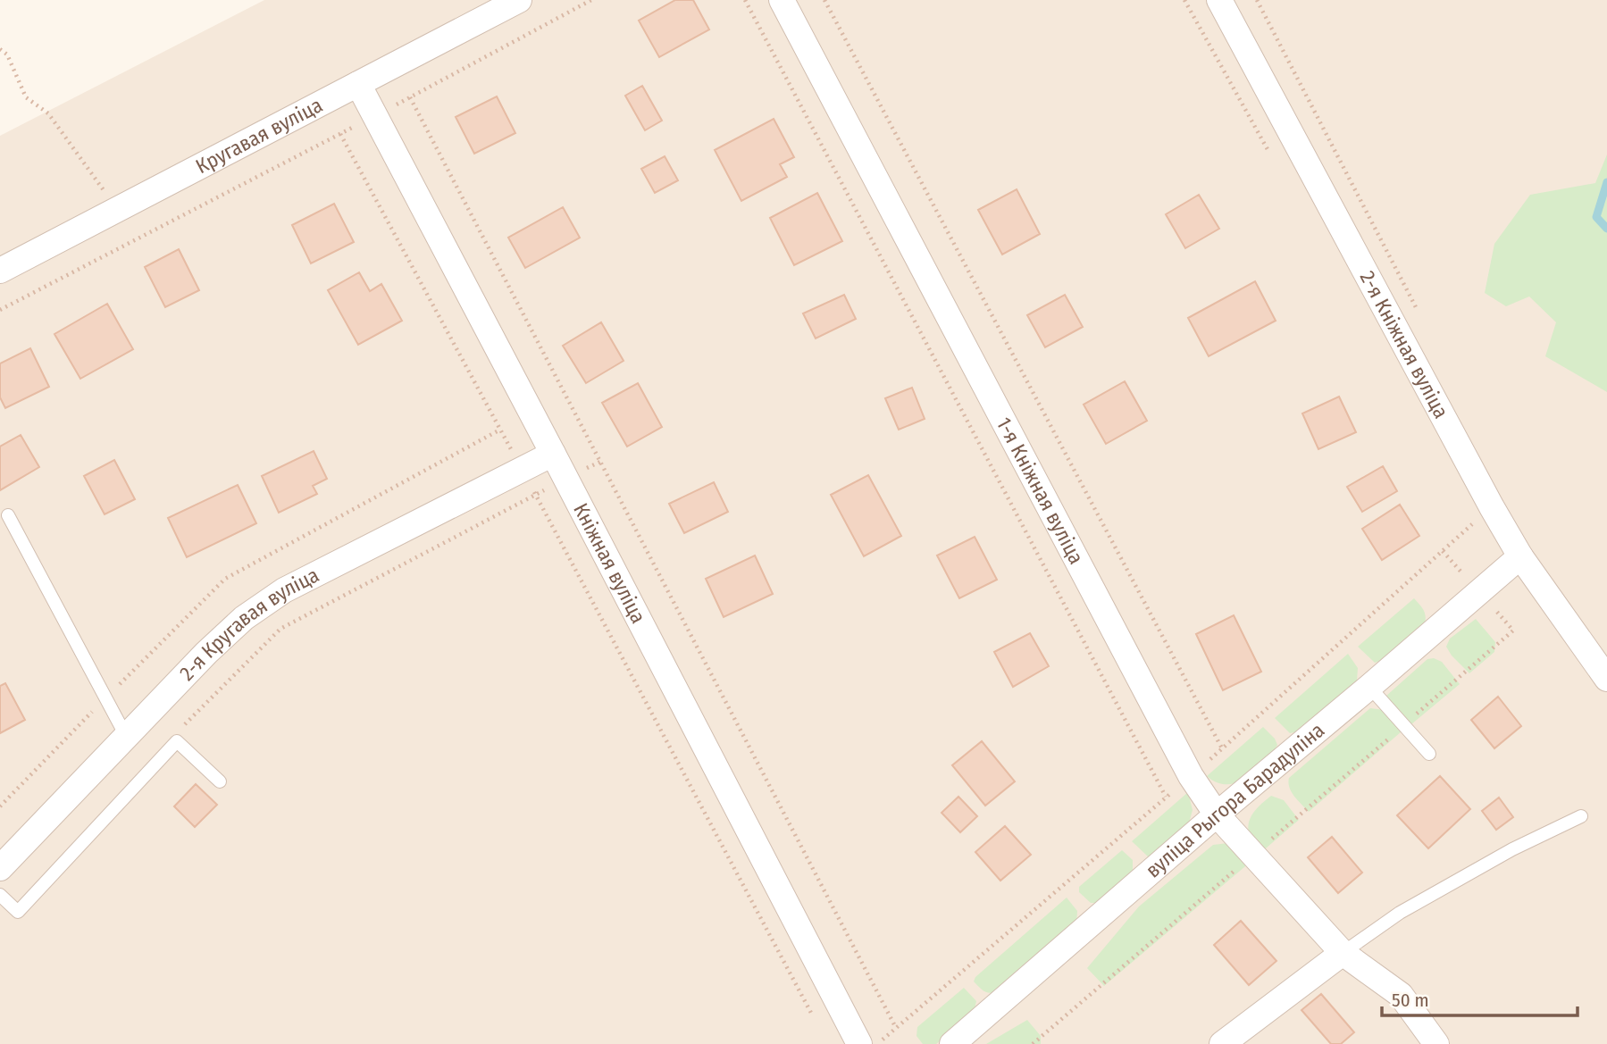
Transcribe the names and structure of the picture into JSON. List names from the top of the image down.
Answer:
{
  "streets": {
    "street": [
      "Кругавая вуліца",
      "2-я Кніжная вуліца",
      "1-я Кніжная вуліца",
      "Кніжная вуліца",
      "2-я Кругавая вуліца",
      "вуліца Рыгора Барадуліна"
    ]
  },
  "crossings": [
    ["Кругавая вуліца", "Кніжная вуліца"],
    ["2-я Кніжная вуліца", "вуліца Рыгора Барадуліна"],
    ["1-я Кніжная вуліца", "вуліца Рыгора Барадуліна"],
    ["Кніжная вуліца", "2-я Кругавая вуліца"]
  ],
  "scale_bar": "50 m"
}
